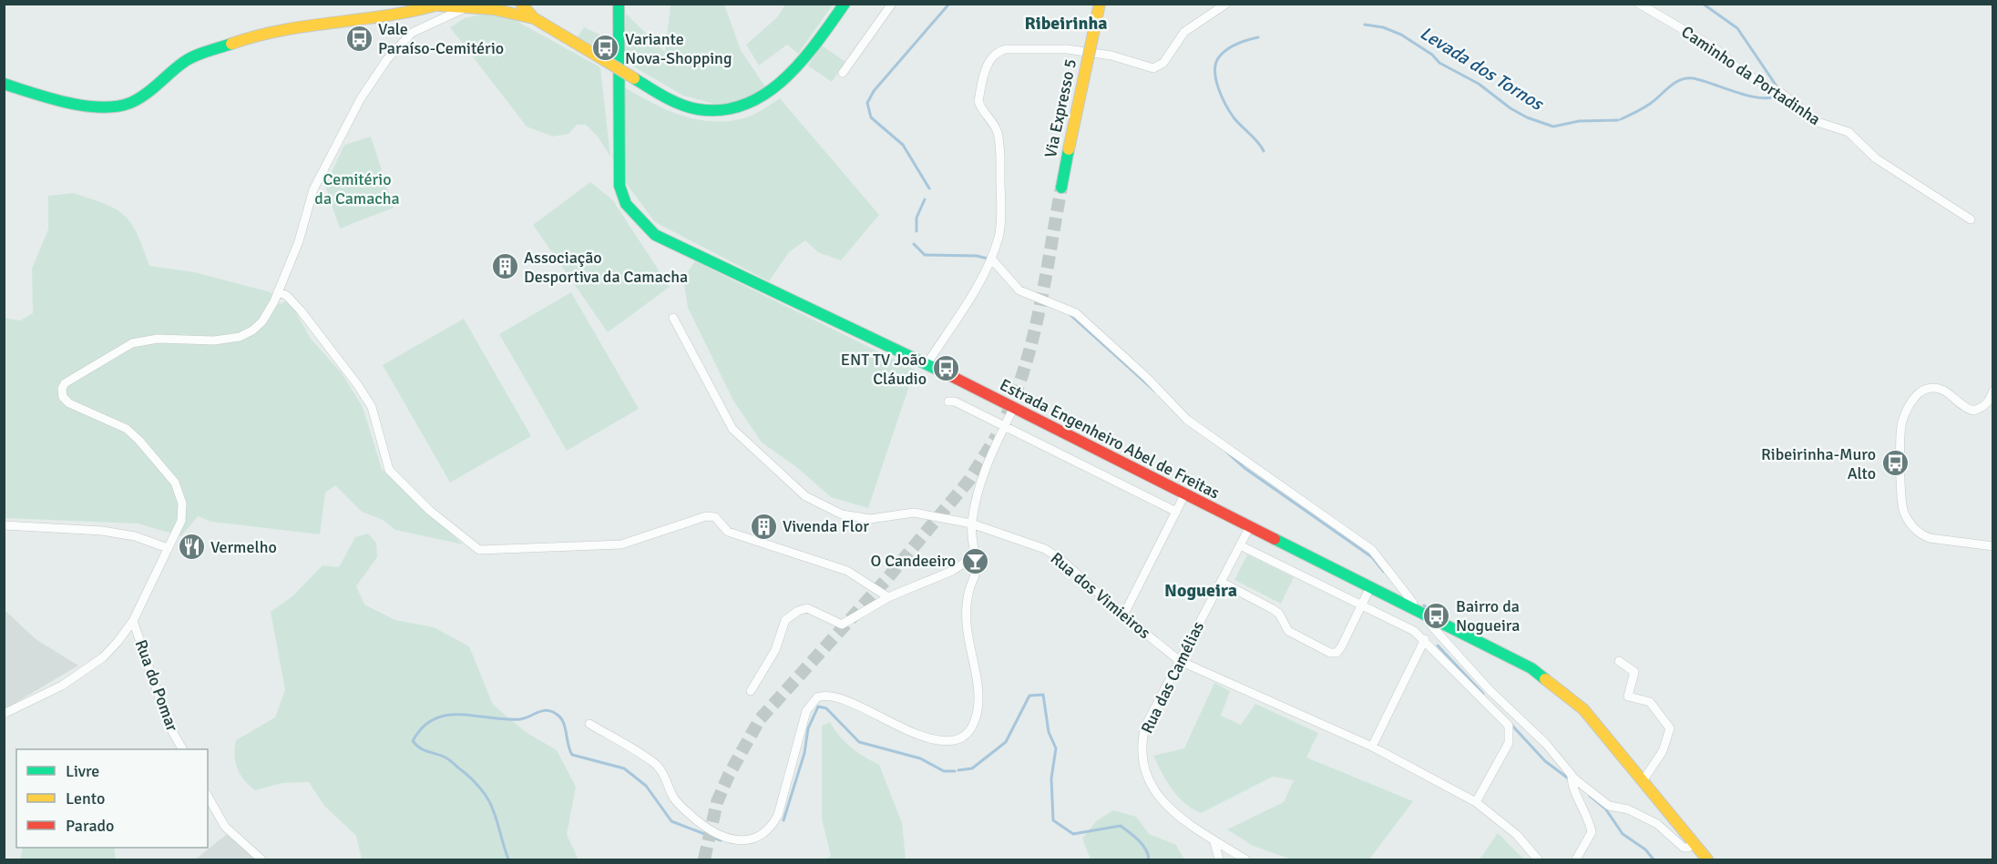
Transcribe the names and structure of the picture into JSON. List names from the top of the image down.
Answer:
{
  "streets": {
    "main road": ["Via Expresso 5", "Estrada Engenheiro Abel de Freitas"],
    "street": [
      "Caminho da Portadinha",
      "Rua dos Vimieiros",
      "Rua das Camélias",
      "Rua do Pomar"
    ]
  },
  "crossings": [
    ["Estrada Engenheiro Abel de Freitas", "Rua das Camélias"],
    ["Rua dos Vimieiros", "Rua das Camélias"]
  ],
  "districts": ["Ribeirinha", "Nogueira"],
  "water": ["Levada dos Tornos"],
  "parks": ["Cemitério da Camacha"],
  "places": {
    "bus stop": [
      "Vale Paraíso-Cemitério",
      "Variante Nova-Shopping",
      "ENT TV João Cláudio",
      "Ribeirinha-Muro Alto",
      "Bairro da Nogueira"
    ],
    "building": ["Associação Desportiva da Camacha", "Vivenda Flor"],
    "restaurant": ["Vermelho"],
    "bar": ["O Candeeiro"]
  },
  "legend": ["Livre", "Lento", "Parado"]
}
